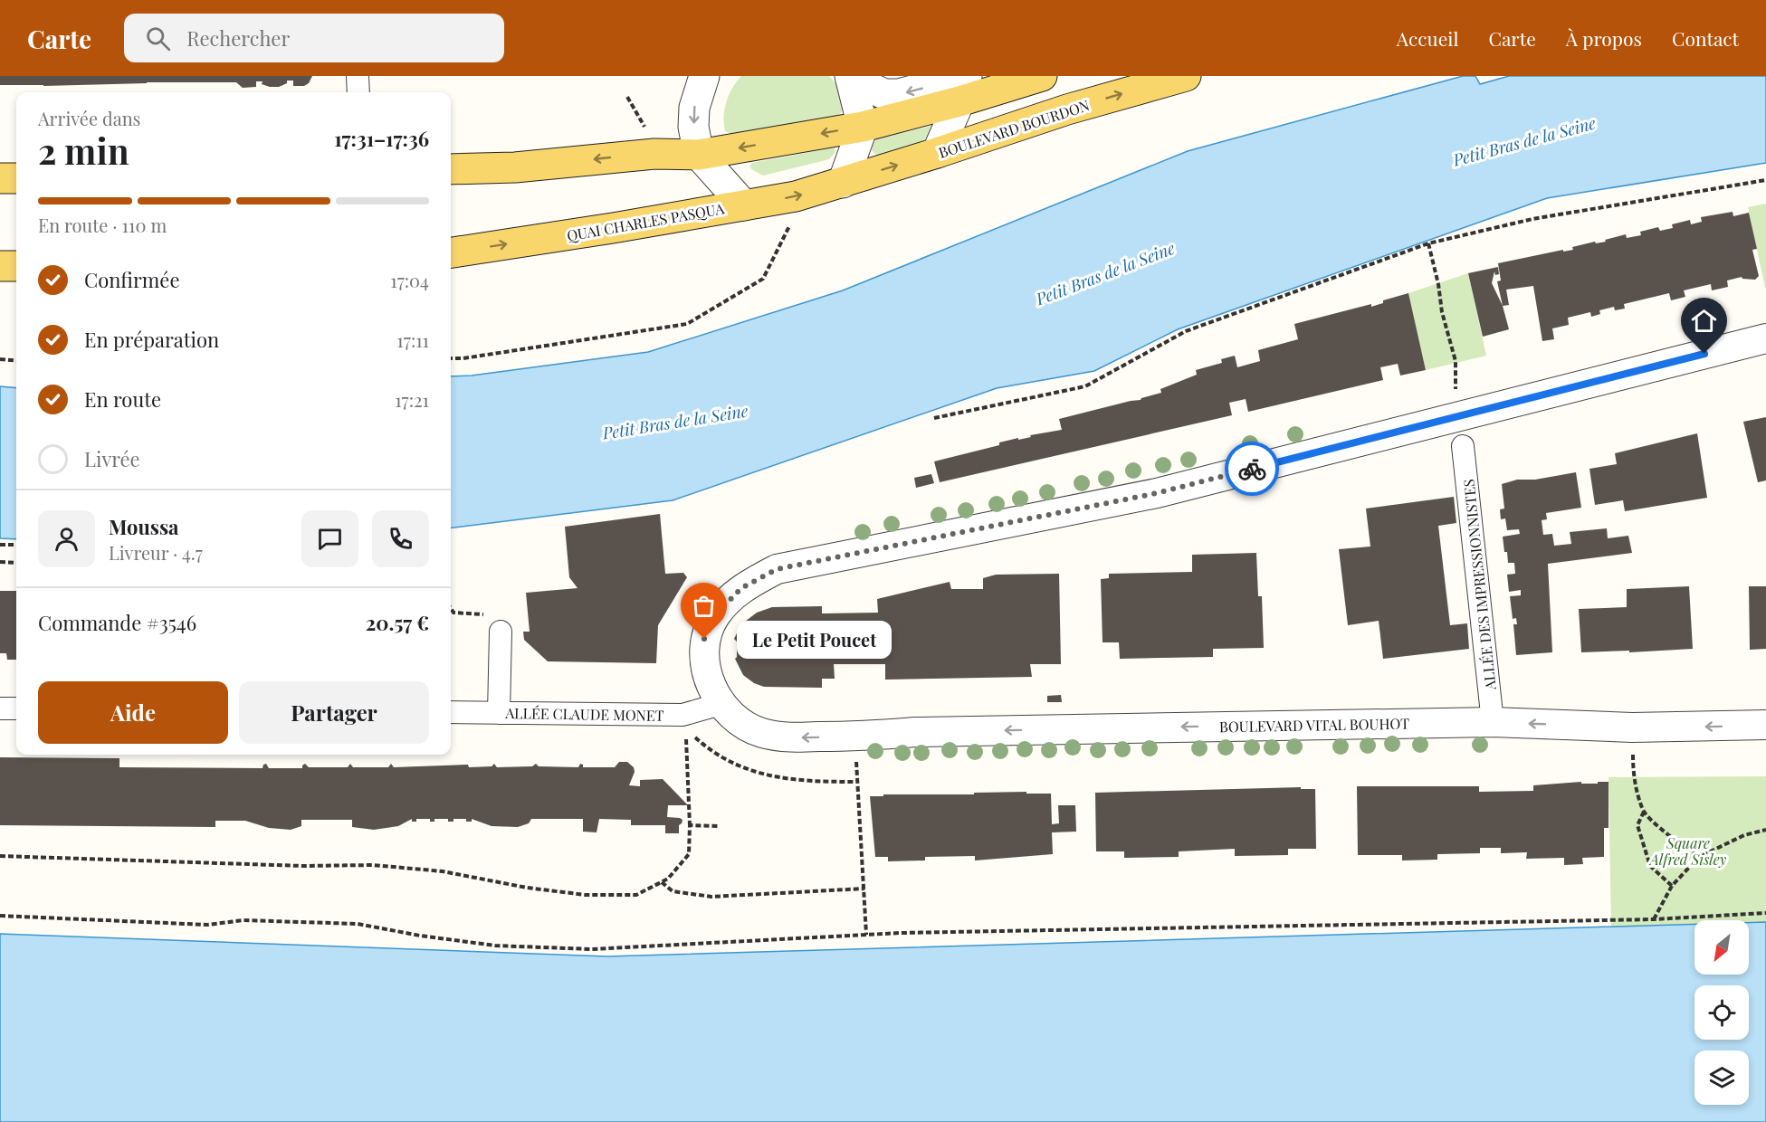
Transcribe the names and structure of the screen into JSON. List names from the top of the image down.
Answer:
{
  "streets": {
    "main road": ["BOULEVARD BOURDON", "QUAI CHARLES PASQUA"],
    "street": ["ALLÉE DES IMPRESSIONNISTES", "ALLÉE CLAUDE MONET", "BOULEVARD VITAL BOUHOT"]
  },
  "crossings": [
    ["BOULEVARD BOURDON", "QUAI CHARLES PASQUA"],
    ["ALLÉE DES IMPRESSIONNISTES", "BOULEVARD VITAL BOUHOT"],
    ["ALLÉE CLAUDE MONET", "BOULEVARD VITAL BOUHOT"]
  ],
  "one_way": ["BOULEVARD VITAL BOUHOT"],
  "water": ["Petit Bras de la Seine"],
  "parks": ["Square Alfred Sisley"],
  "places": ["Le Petit Poucet"],
  "north": "bottom left",
  "page": {
    "header": "Carte",
    "search": "Rechercher",
    "nav": [
      "Accueil",
      "Carte",
      "À propos",
      "Contact"
    ],
    "heading": ["2 min", "Arrivée dans", "17:31–17:36"],
    "panel": [
      "Moussa",
      "Livreur · 4.7",
      "Commande #3546",
      "20.57 €"
    ],
    "bar": "En route · 110 m",
    "list": [
      ["Confirmée", "17:04"],
      ["En préparation", "17:11"],
      ["En route", "17:21"],
      "Livrée"
    ],
    "bubble": "Le Petit Poucet",
    "buttons": ["Aide", "Partager"]
  }
}
